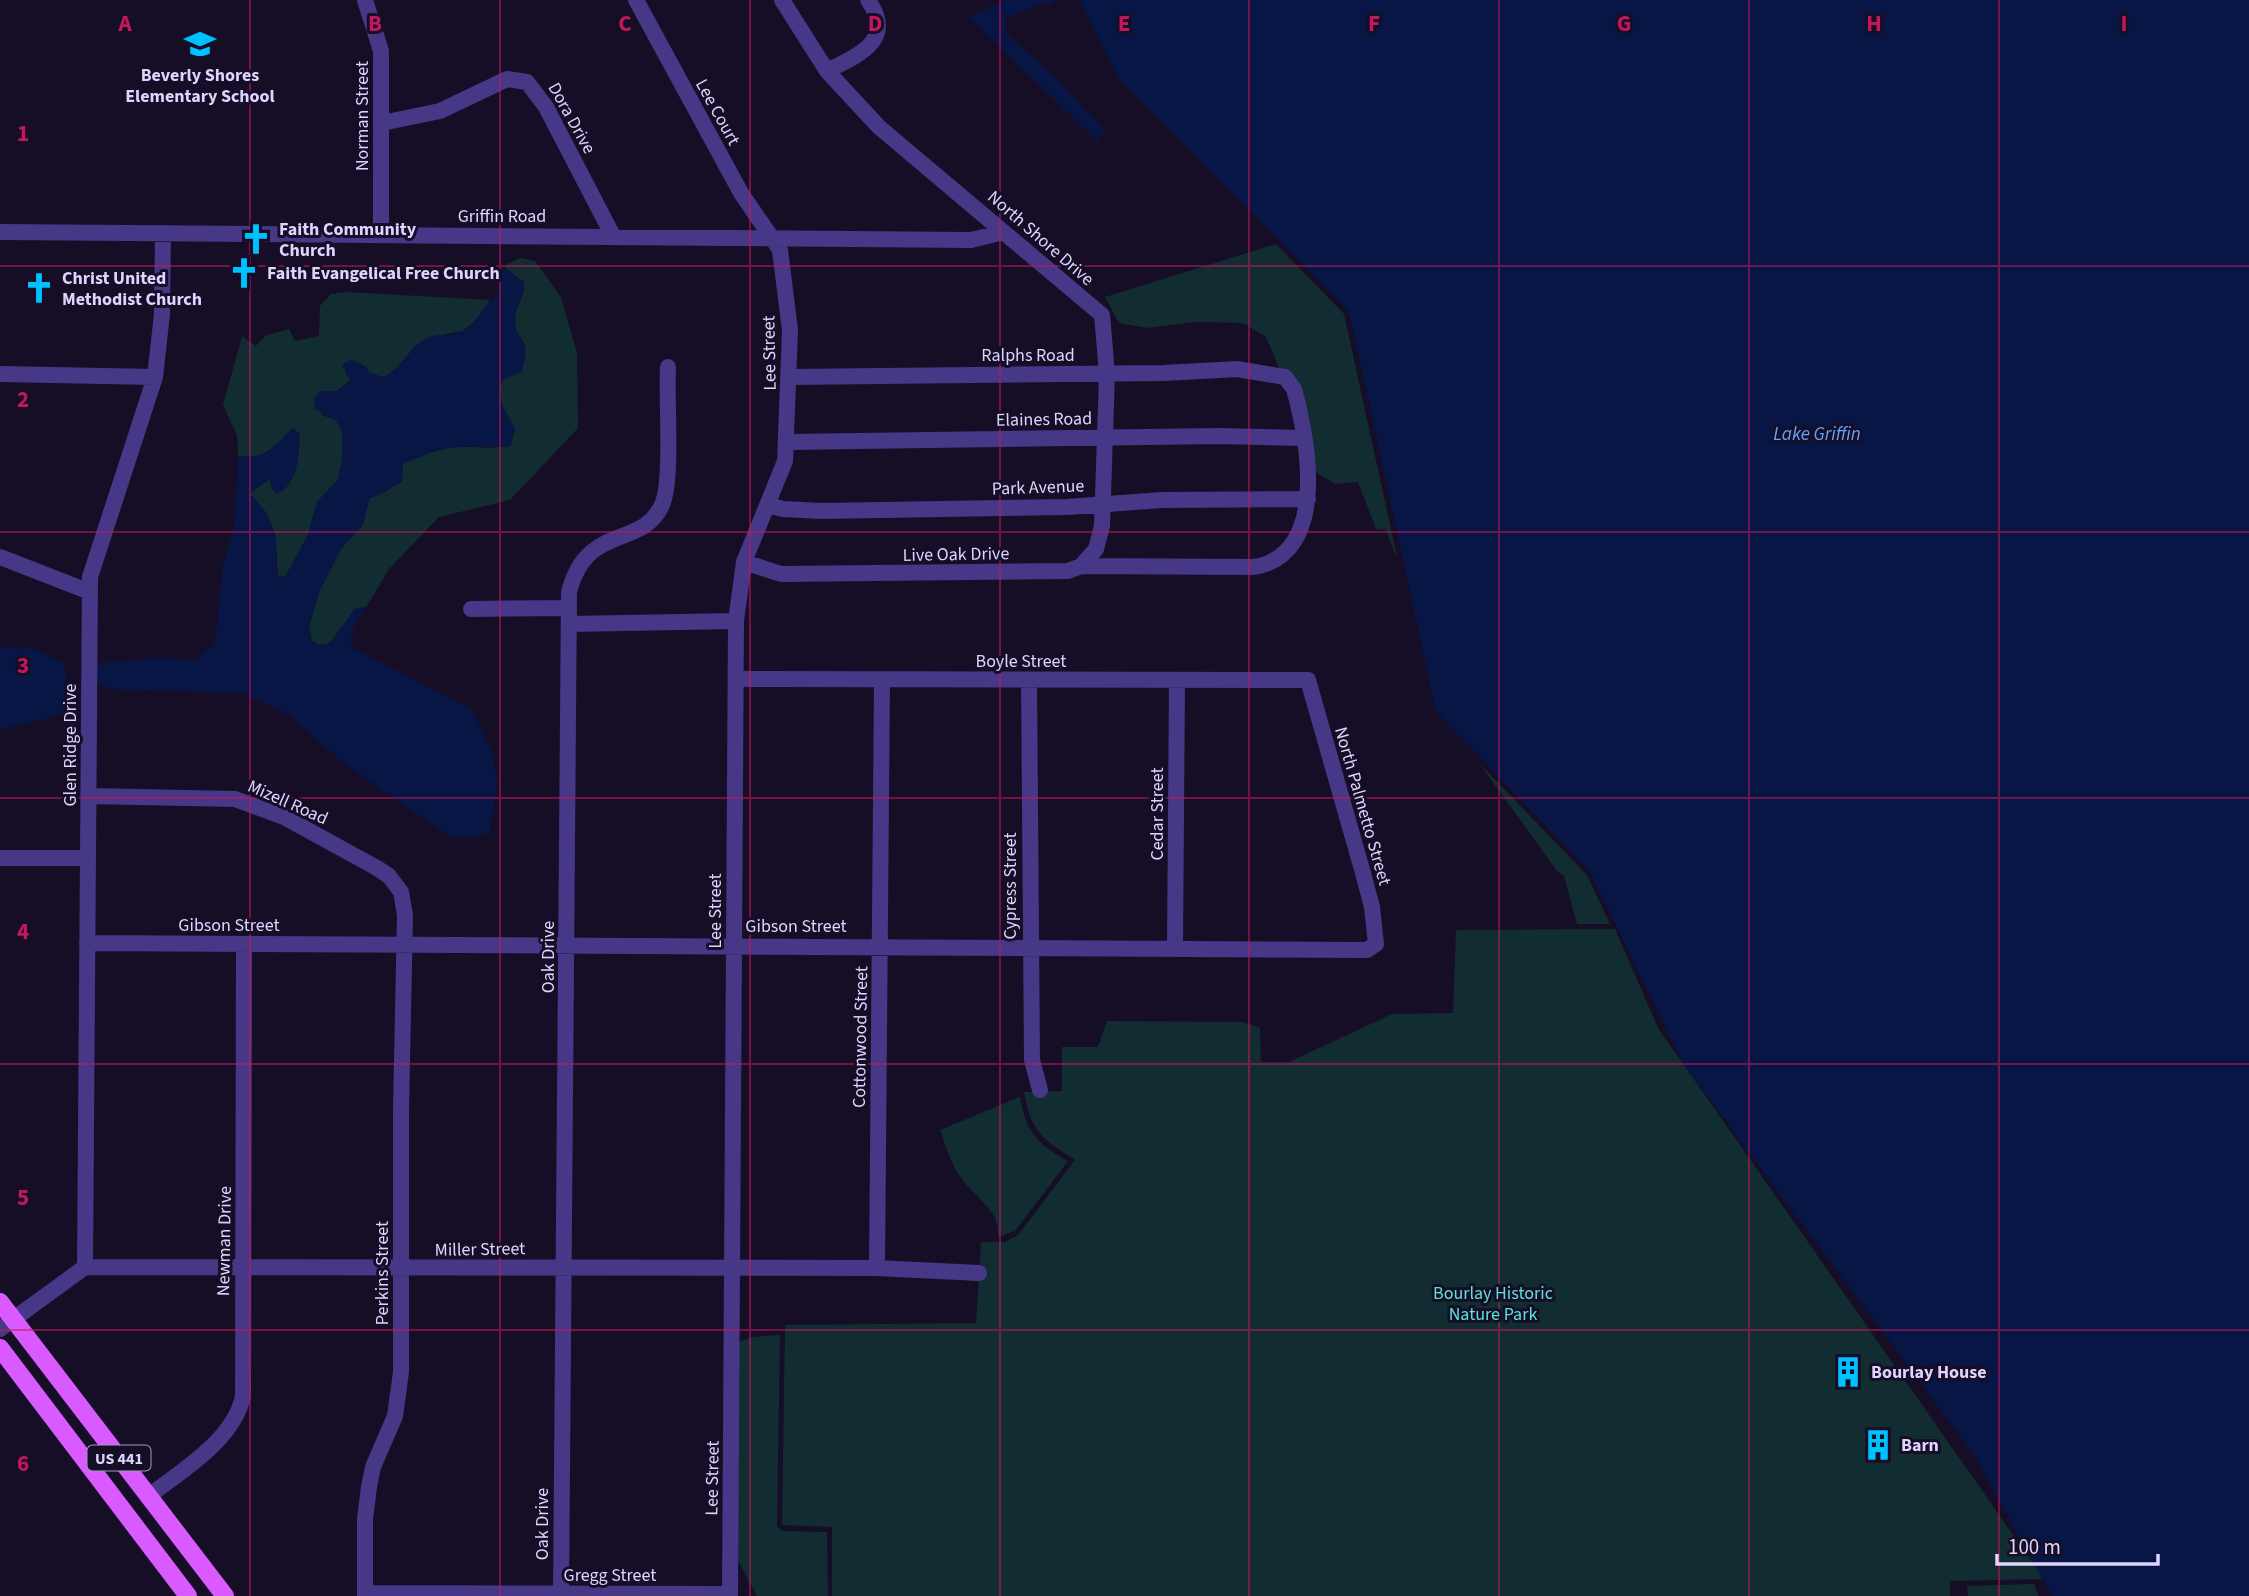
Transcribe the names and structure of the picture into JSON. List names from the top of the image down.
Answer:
{
  "streets": {
    "main road": ["US 441"],
    "street": [
      "Lee Court",
      "Norman Street",
      "Dora Drive",
      "Griffin Road",
      "North Shore Drive",
      "Lee Street",
      "Ralphs Road",
      "Elaines Road",
      "Park Avenue",
      "Live Oak Drive",
      "Boyle Street",
      "Glen Ridge Drive",
      "Mizell Road",
      "North Palmetto Street",
      "Cedar Street",
      "Cypress Street",
      "Gibson Street",
      "Oak Drive",
      "Cottonwood Street",
      "Newman Drive",
      "Miller Street",
      "Perkins Street",
      "Gregg Street"
    ]
  },
  "crossings": [
    ["Lee Court", "Griffin Road"],
    ["Lee Court", "Lee Street"],
    ["Norman Street", "Dora Drive"],
    ["Norman Street", "Griffin Road"],
    ["Dora Drive", "Griffin Road"],
    ["Griffin Road", "North Shore Drive"],
    ["Griffin Road", "Lee Street"],
    ["Griffin Road", "Glen Ridge Drive"],
    ["North Shore Drive", "Ralphs Road"],
    ["North Shore Drive", "Elaines Road"],
    ["North Shore Drive", "Park Avenue"],
    ["North Shore Drive", "Live Oak Drive"],
    ["Lee Street", "Ralphs Road"],
    ["Lee Street", "Elaines Road"],
    ["Lee Street", "Park Avenue"],
    ["Lee Street", "Live Oak Drive"],
    ["Lee Street", "Boyle Street"],
    ["Lee Street", "Gibson Street"],
    ["Lee Street", "Miller Street"],
    ["Lee Street", "Gregg Street"],
    ["Ralphs Road", "Elaines Road"],
    ["Park Avenue", "Live Oak Drive"],
    ["Boyle Street", "North Palmetto Street"],
    ["Boyle Street", "Cedar Street"],
    ["Boyle Street", "Cypress Street"],
    ["Boyle Street", "Cottonwood Street"],
    ["Glen Ridge Drive", "Mizell Road"],
    ["Glen Ridge Drive", "Gibson Street"],
    ["Glen Ridge Drive", "Miller Street"],
    ["Mizell Road", "Gibson Street"],
    ["Mizell Road", "Perkins Street"],
    ["North Palmetto Street", "Gibson Street"],
    ["Cedar Street", "Gibson Street"],
    ["Cypress Street", "Gibson Street"],
    ["Gibson Street", "Oak Drive"],
    ["Gibson Street", "Cottonwood Street"],
    ["Gibson Street", "Newman Drive"],
    ["Gibson Street", "Perkins Street"],
    ["Oak Drive", "Miller Street"],
    ["Oak Drive", "Gregg Street"],
    ["Cottonwood Street", "Miller Street"],
    ["Newman Drive", "Miller Street"],
    ["Newman Drive", "US 441"],
    ["Miller Street", "Perkins Street"],
    ["Perkins Street", "Gregg Street"]
  ],
  "water": ["Lake Griffin"],
  "parks": ["Bourlay Historic Nature Park"],
  "places": {
    "school or university": ["Beverly Shores Elementary School"],
    "church": ["Faith Community Church", "Faith Evangelical Free Church", "Christ United Methodist Church"],
    "building": ["Bourlay House", "Barn"]
  },
  "scale_bar": "100 m",
  "grid": {
    "columns": [
      "A",
      "B",
      "C",
      "D",
      "E",
      "F",
      "G",
      "H",
      "I"
    ],
    "rows": [
      "1",
      "2",
      "3",
      "4",
      "5",
      "6"
    ]
  }
}
